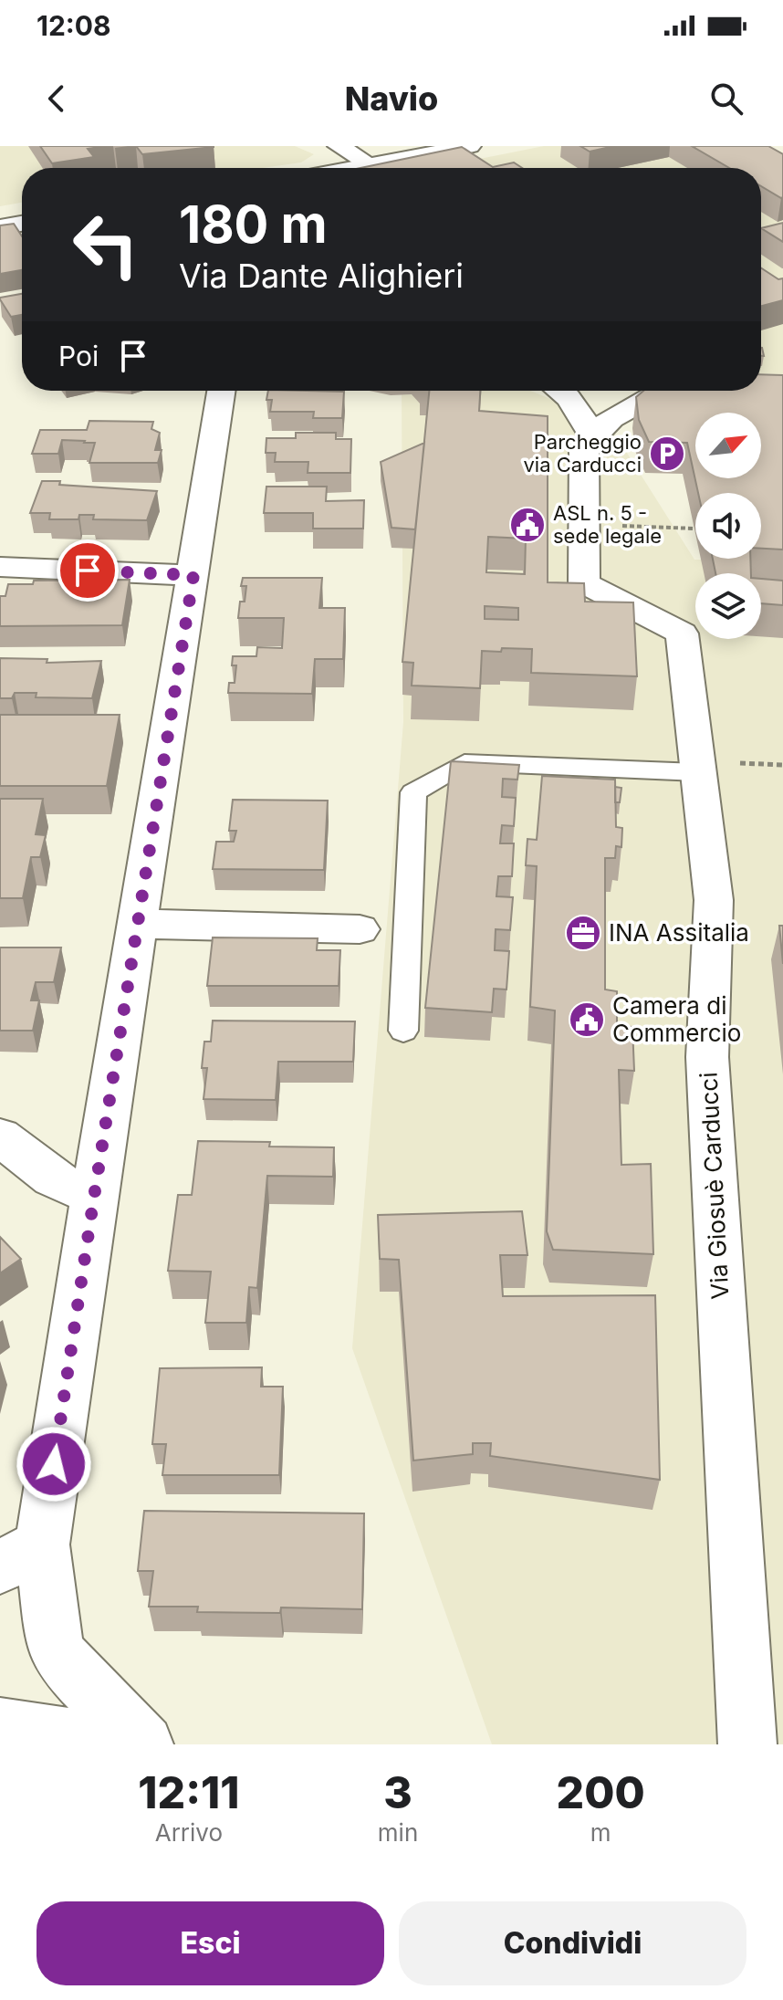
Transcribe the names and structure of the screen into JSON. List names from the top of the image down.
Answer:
{
  "streets": {
    "street": ["Via Giosuè Carducci"]
  },
  "places": {
    "parking": ["Parcheggio via Carducci"],
    "public building": ["ASL n. 5 - sede legale", "Camera di Commercio"],
    "office": ["INA Assitalia"]
  },
  "north": "top right",
  "page": {
    "status": "12:08",
    "header": "Navio",
    "turn": ["180 m", "Via Dante Alighieri"],
    "then": "Poi",
    "eta": [
      "12:11",
      "Arrivo",
      "3",
      "min",
      "200",
      "m"
    ],
    "buttons": ["Esci", "Condividi"]
  }
}
